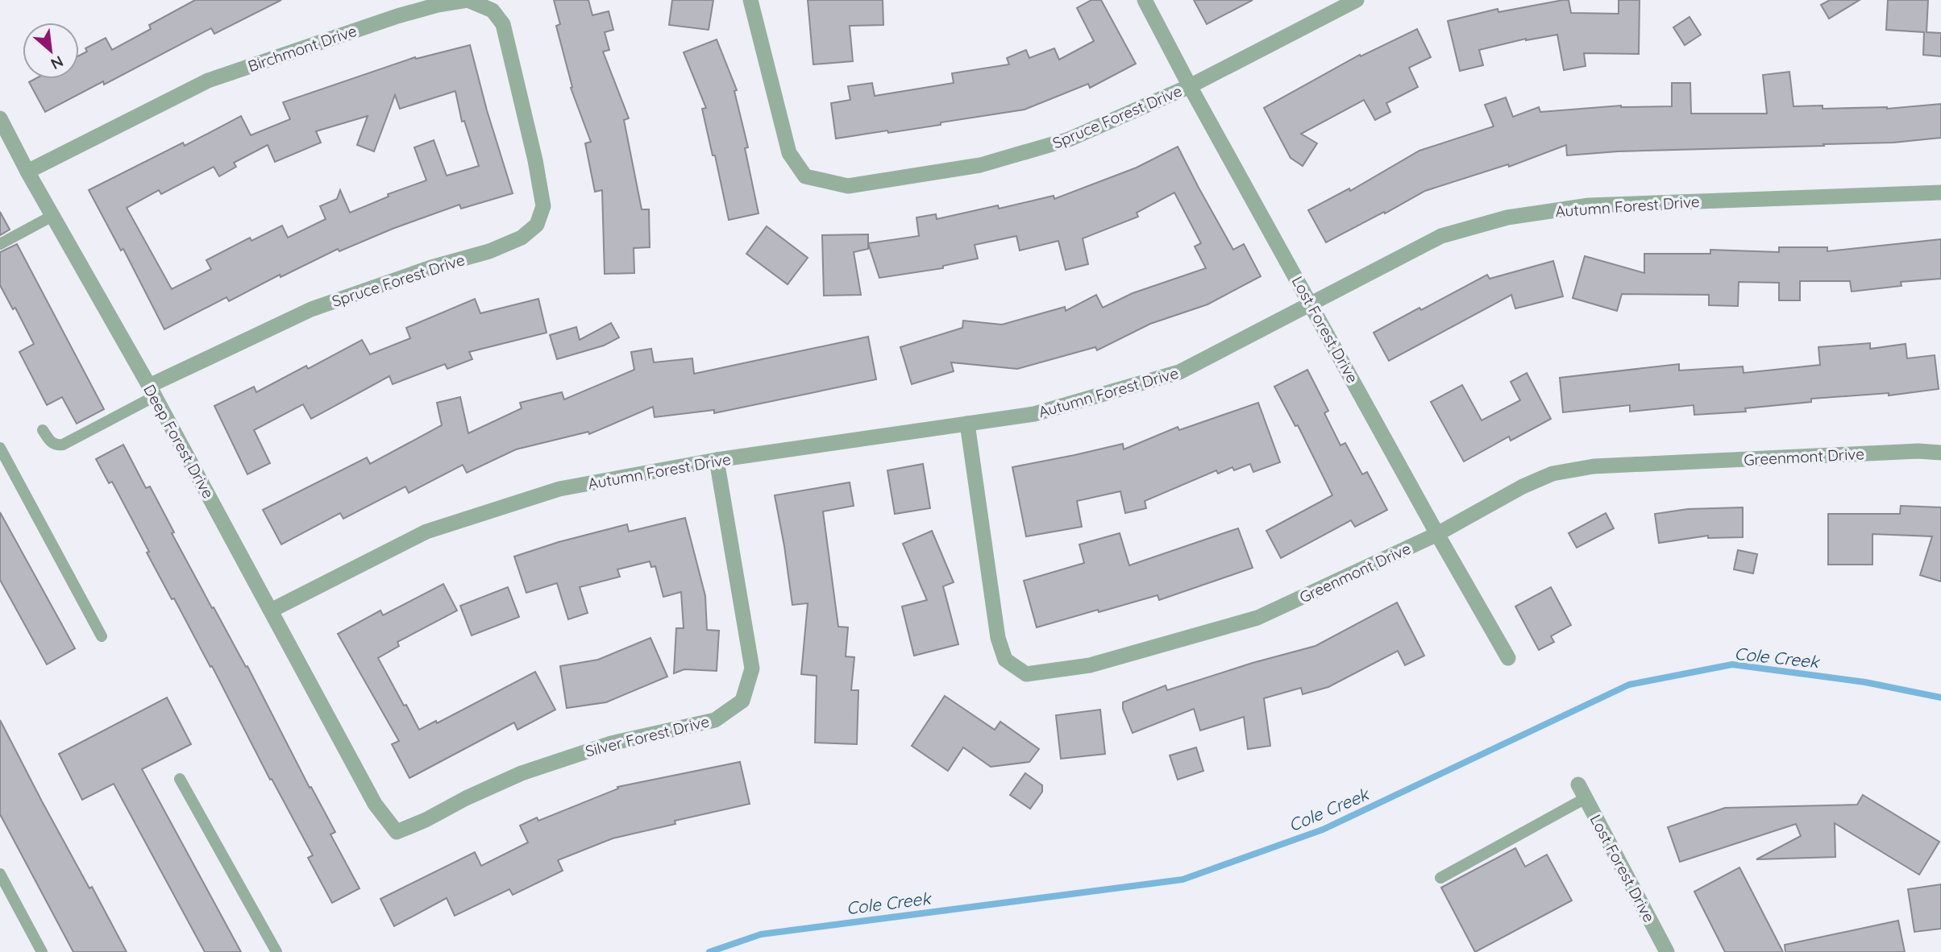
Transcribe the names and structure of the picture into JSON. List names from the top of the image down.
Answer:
{
  "streets": {
    "street": [
      "Birchmont Drive",
      "Spruce Forest Drive",
      "Autumn Forest Drive",
      "Lost Forest Drive",
      "Deep Forest Drive",
      "Greenmont Drive",
      "Silver Forest Drive"
    ]
  },
  "crossings": [
    ["Birchmont Drive", "Spruce Forest Drive"],
    ["Birchmont Drive", "Deep Forest Drive"],
    ["Spruce Forest Drive", "Lost Forest Drive"],
    ["Spruce Forest Drive", "Deep Forest Drive"],
    ["Autumn Forest Drive", "Lost Forest Drive"],
    ["Autumn Forest Drive", "Deep Forest Drive"],
    ["Autumn Forest Drive", "Greenmont Drive"],
    ["Autumn Forest Drive", "Silver Forest Drive"],
    ["Lost Forest Drive", "Greenmont Drive"],
    ["Deep Forest Drive", "Silver Forest Drive"]
  ],
  "water": ["Cole Creek"],
  "north": "bottom right"
}
